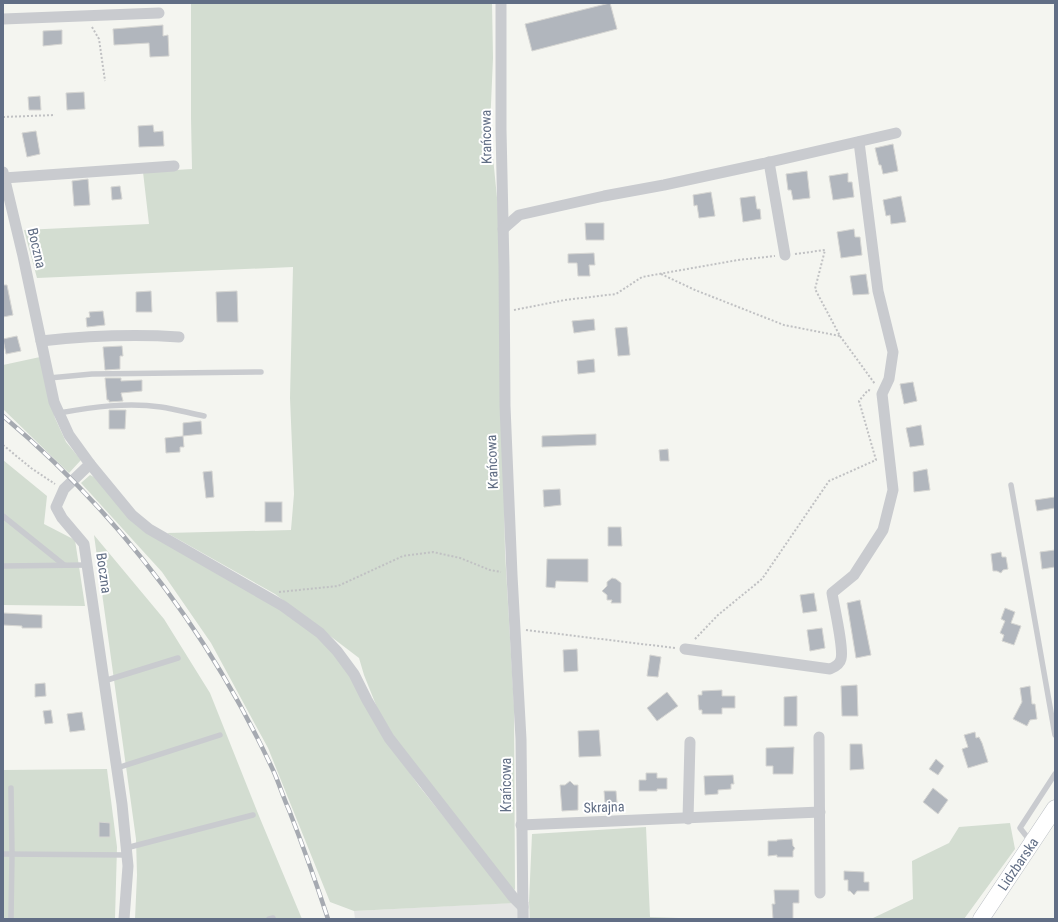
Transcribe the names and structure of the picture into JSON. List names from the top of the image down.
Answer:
{
  "streets": {
    "main road": ["Lidzbarska"],
    "street": ["Krańcowa", "Boczna", "Skrajna"]
  },
  "crossings": [
    ["Krańcowa", "Skrajna"]
  ]
}
